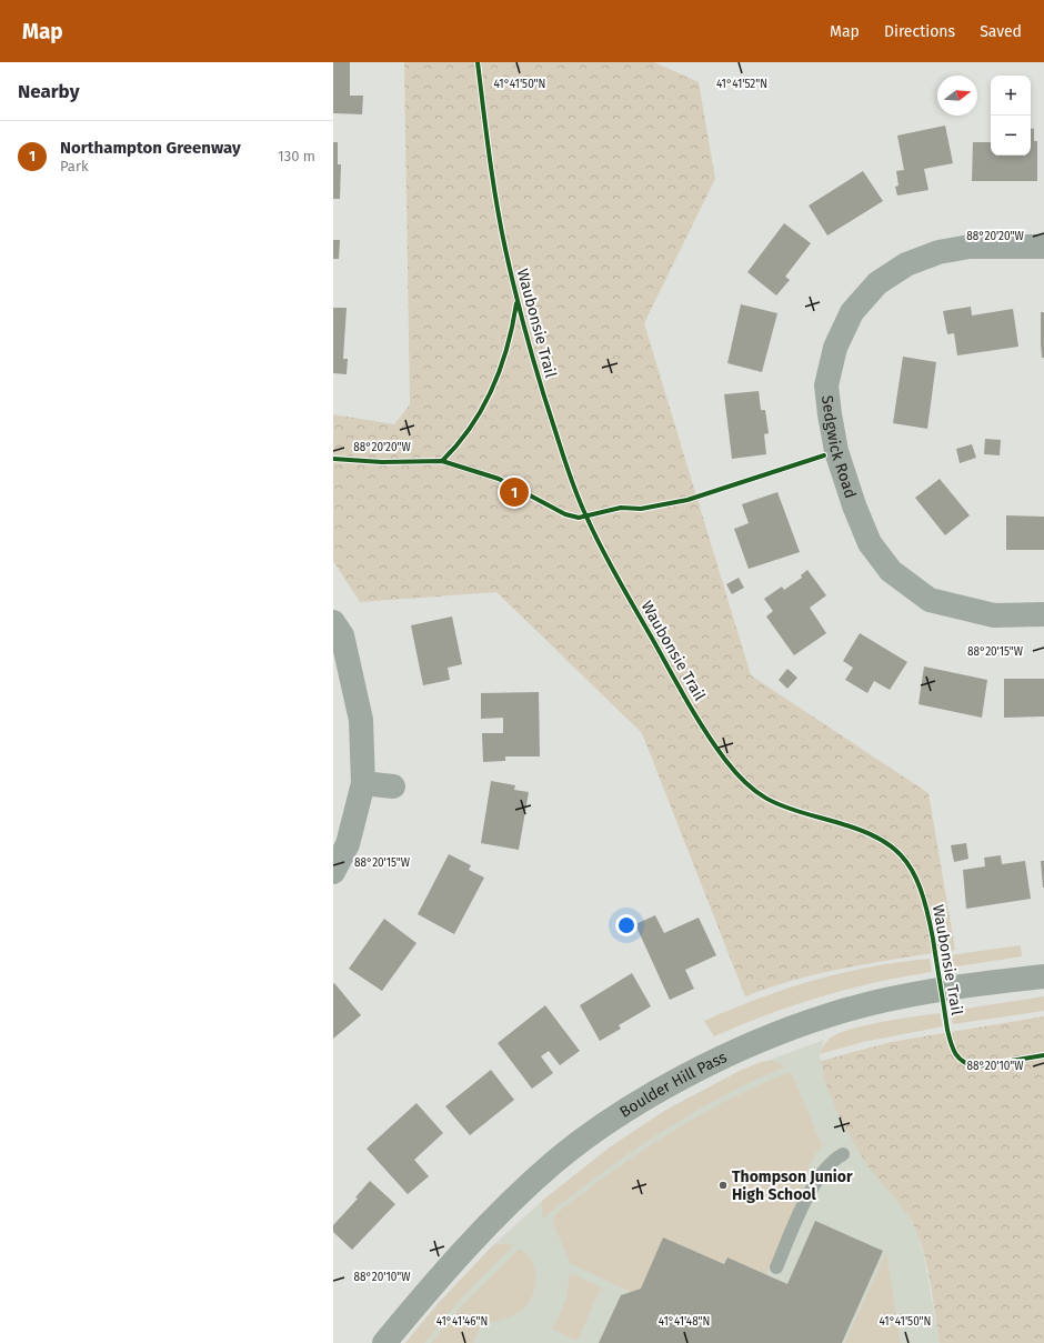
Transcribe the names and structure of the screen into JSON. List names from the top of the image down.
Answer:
{
  "streets": {
    "street": ["Sedgwick Road", "Boulder Hill Pass"],
    "cycle path": ["Waubonsie Trail"]
  },
  "places": ["Thompson Junior High School"],
  "north": "right",
  "page": {
    "header": "Map",
    "nav": ["Map", "Directions", "Saved"],
    "heading": "Nearby",
    "map_buttons": ["+", "−"],
    "list": [
      {
        "mark": "1",
        "name": "Northampton Greenway",
        "note": "Park",
        "value": "130 m"
      }
    ],
    "pins": "1"
  },
  "coordinates": [
    "41°41'50\"N",
    "41°41'52\"N",
    "88°20'20\"W",
    "88°20'15\"W",
    "88°20'10\"W",
    "41°41'46\"N",
    "41°41'48\"N"
  ]
}
